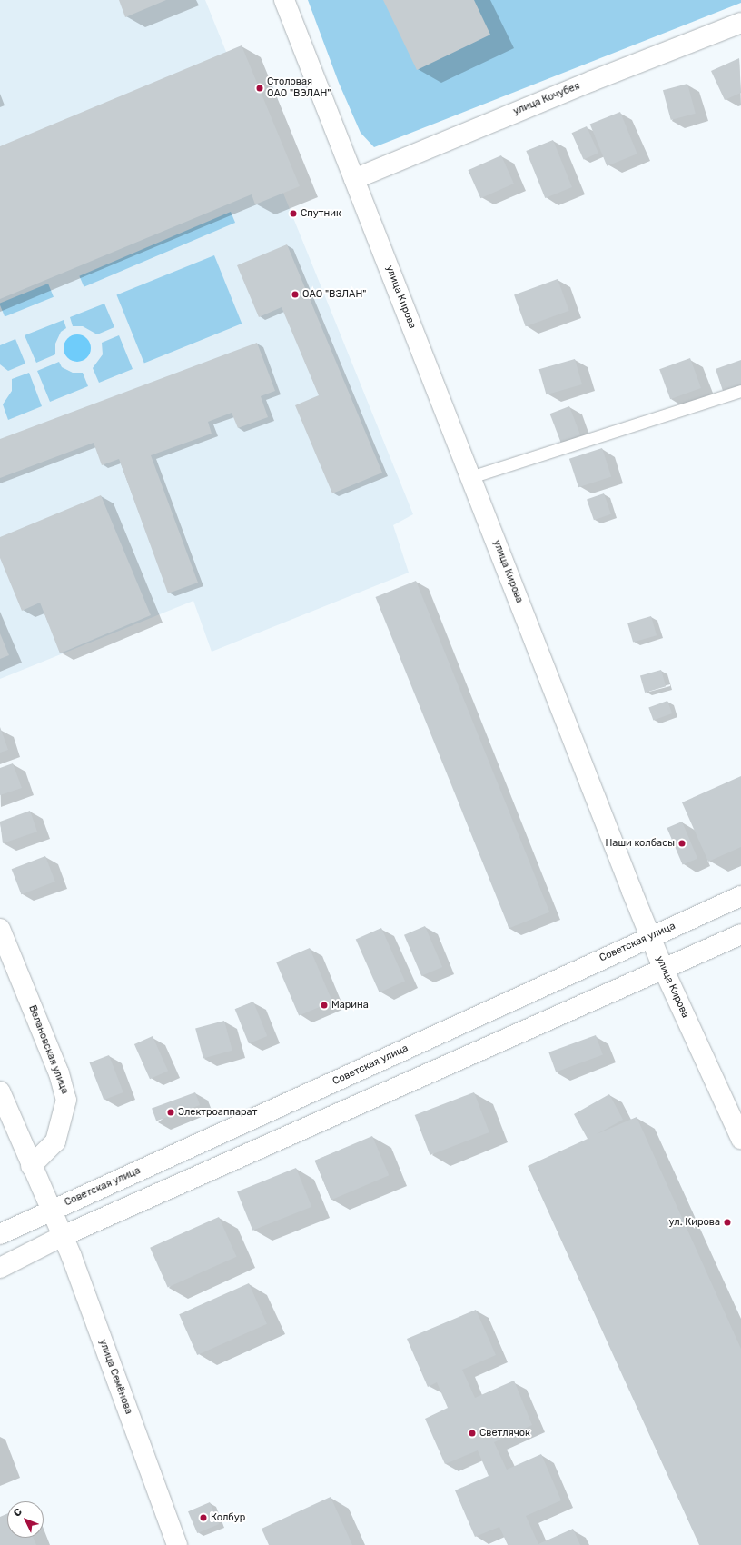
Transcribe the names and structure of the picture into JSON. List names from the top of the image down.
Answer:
{
  "streets": {
    "street": [
      "улица Кочубея",
      "улица Кирова",
      "Советская улица",
      "Велановская улица",
      "улица Семёнова"
    ]
  },
  "crossings": [
    ["улица Кочубея", "улица Кирова"],
    ["улица Кирова", "Советская улица"],
    ["Советская улица", "улица Семёнова"]
  ],
  "places": [
    "Столовая ОАО \"ВЭЛАН\"",
    "Спутник",
    "ОАО \"ВЭЛАН\"",
    "Наши колбасы",
    "Марина",
    "Электроаппарат",
    "ул. Кирова",
    "Светлячок",
    "Колбур"
  ],
  "north": "top left"
}
